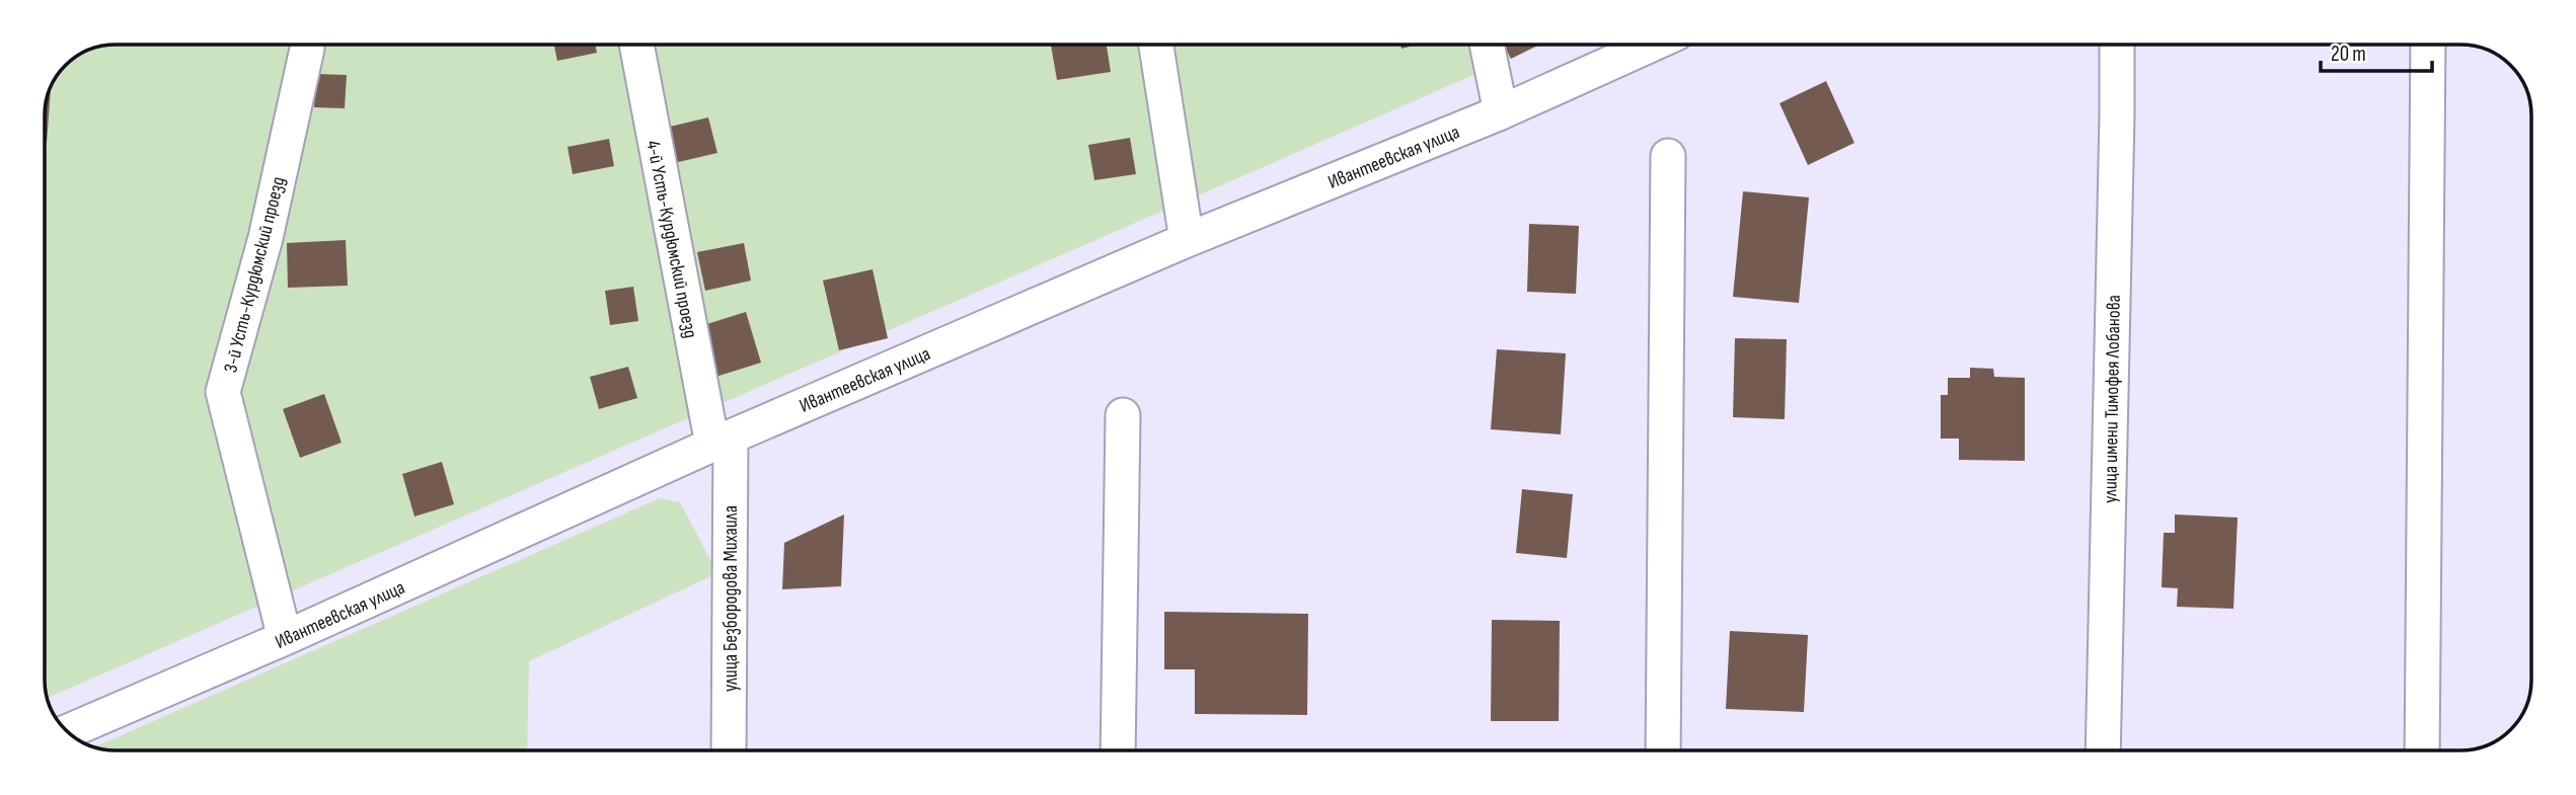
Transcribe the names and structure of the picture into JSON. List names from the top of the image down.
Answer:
{
  "streets": {
    "street": [
      "Ивантеевская улица",
      "4-й Усть-Курдюмский проезд",
      "3-й Усть-Курдюмский проезд",
      "улица имени Тимофея Лобанова",
      "улица Безбородова Михаила"
    ]
  },
  "crossings": [
    ["Ивантеевская улица", "4-й Усть-Курдюмский проезд"],
    ["Ивантеевская улица", "3-й Усть-Курдюмский проезд"],
    ["Ивантеевская улица", "улица Безбородова Михаила"],
    ["4-й Усть-Курдюмский проезд", "улица Безбородова Михаила"]
  ],
  "scale_bar": "20 m"
}
